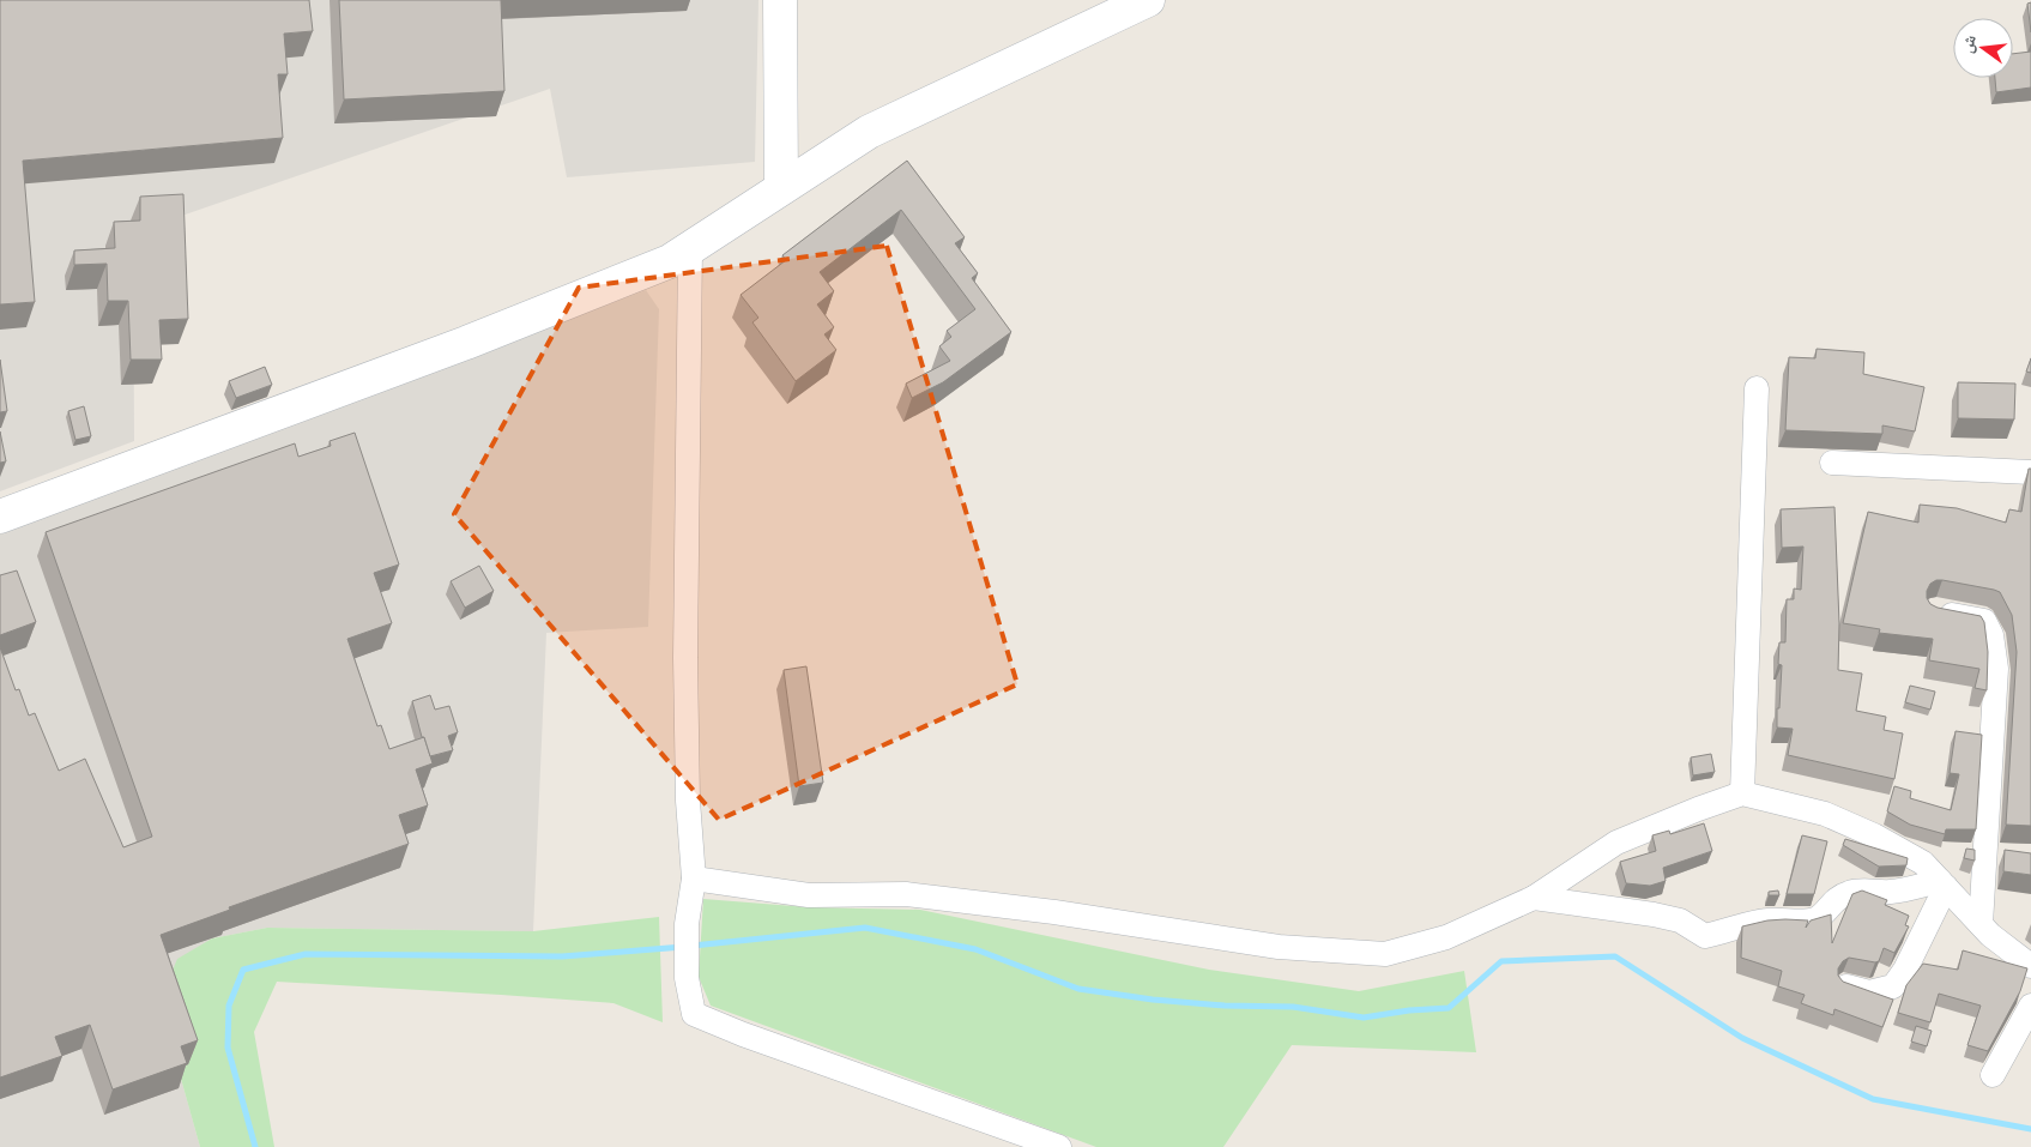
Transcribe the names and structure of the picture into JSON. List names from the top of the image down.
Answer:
{
  "north": "left"
}
